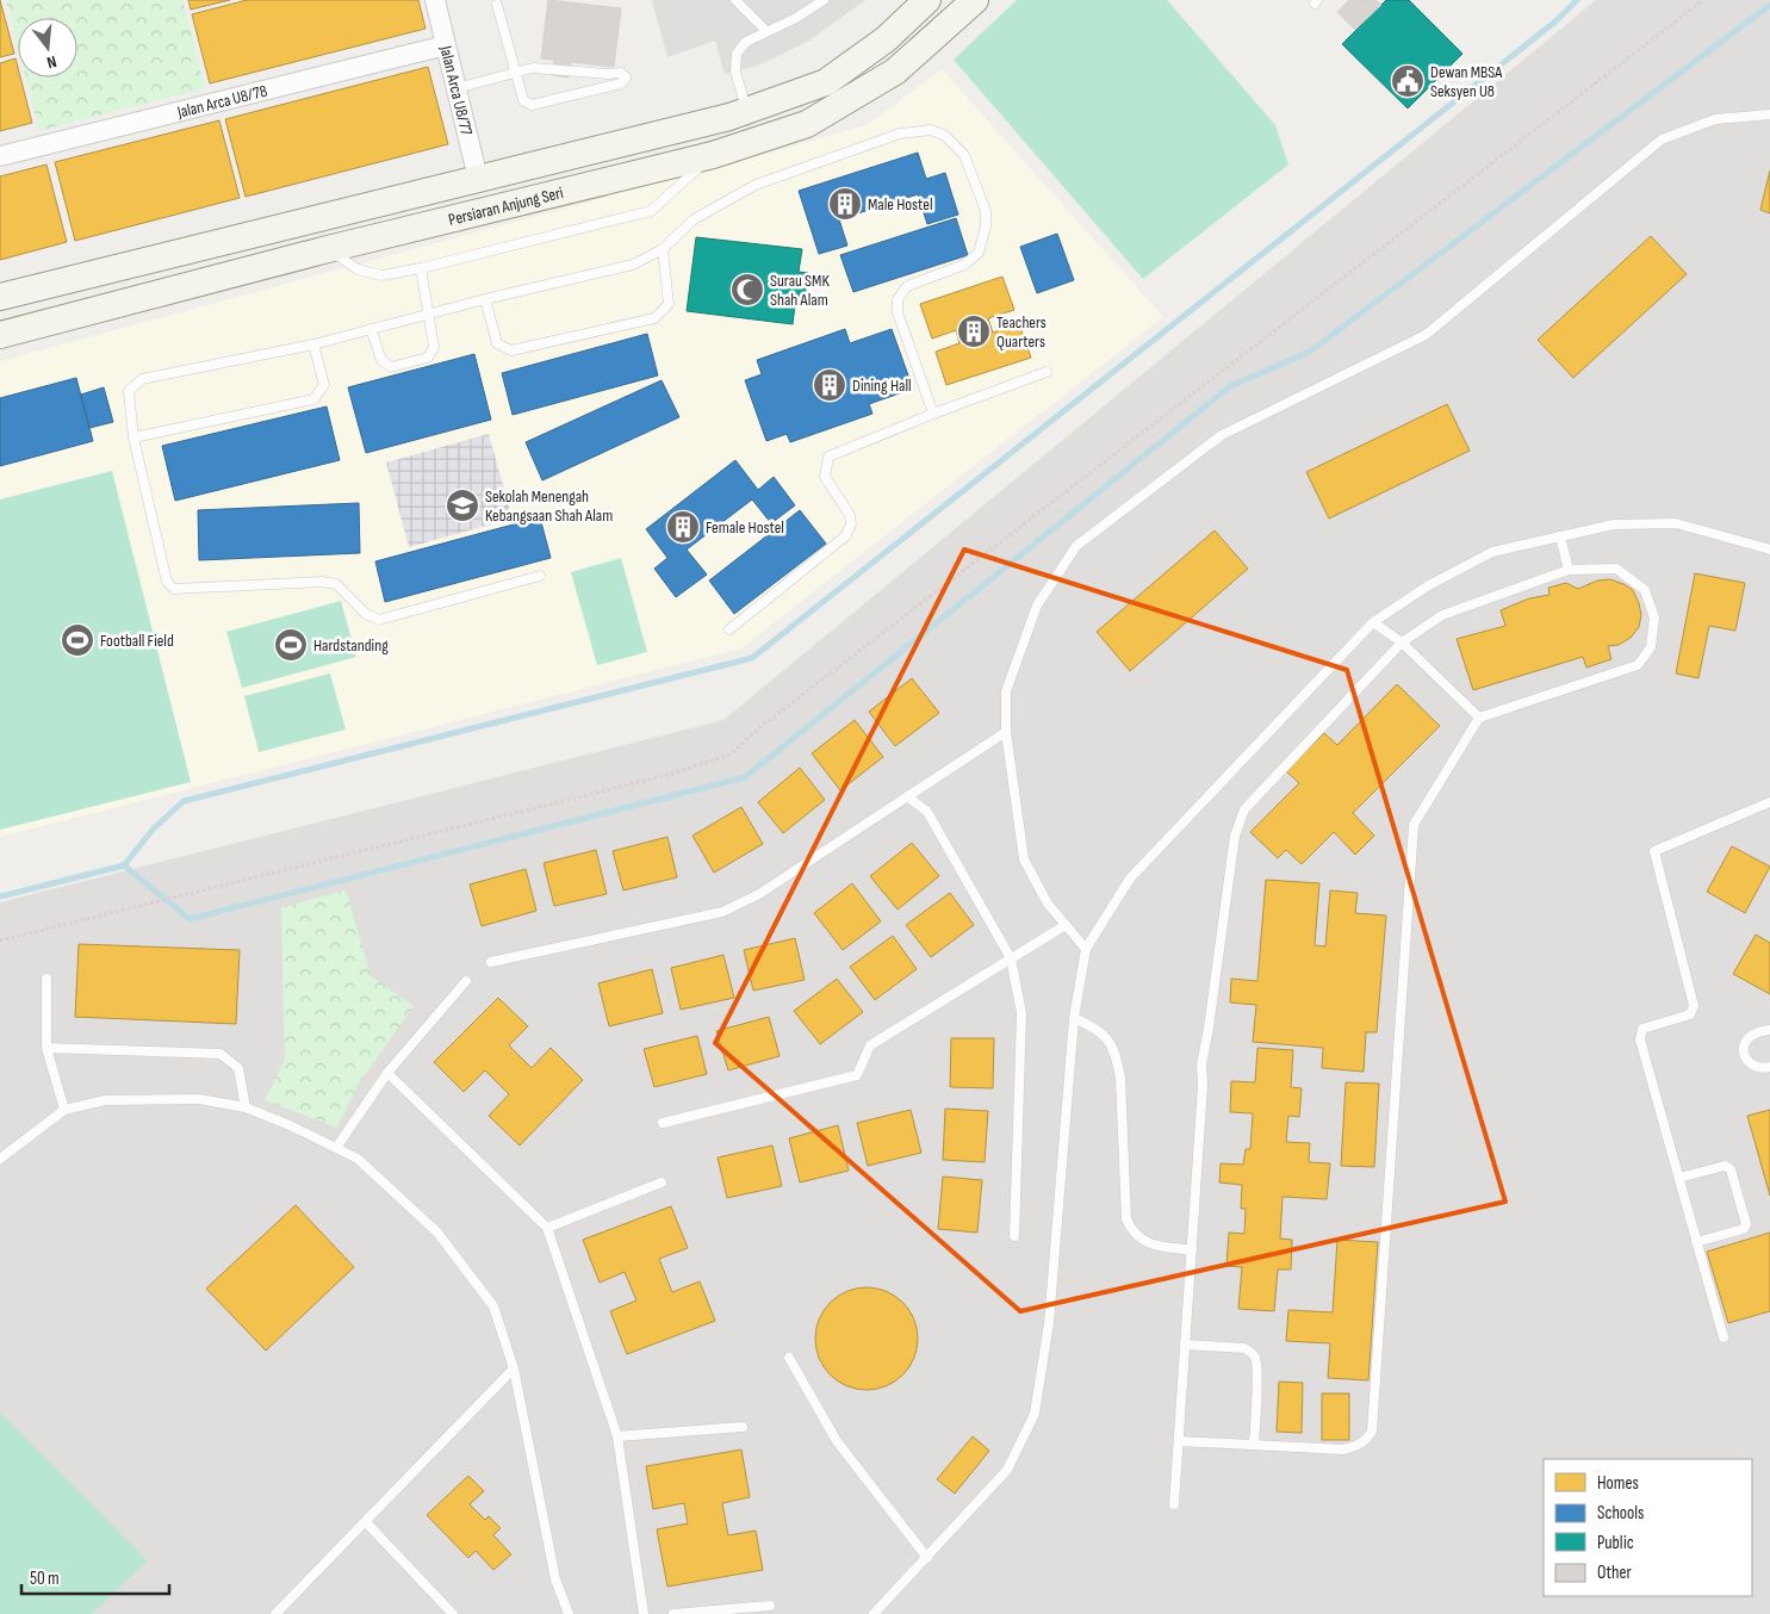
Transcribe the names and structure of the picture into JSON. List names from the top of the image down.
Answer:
{
  "streets": {
    "street": ["Jalan Arca U8/77", "Jalan Arca U8/78", "Persiaran Anjung Seri"]
  },
  "crossings": [
    ["Jalan Arca U8/77", "Jalan Arca U8/78"],
    ["Jalan Arca U8/77", "Persiaran Anjung Seri"]
  ],
  "places": {
    "public building": ["Dewan MBSA Seksyen U8"],
    "building": [
      "Male Hostel",
      "Teachers Quarters",
      "Dining Hall",
      "Female Hostel"
    ],
    "mosque": ["Surau SMK Shah Alam"],
    "school or university": ["Sekolah Menengah Kebangsaan Shah Alam"],
    "sports": ["Football Field", "Hardstanding"]
  },
  "legend": [
    "Homes",
    "Schools",
    "Public",
    "Other"
  ],
  "scale_bar": "50 m",
  "north": "bottom"
}
